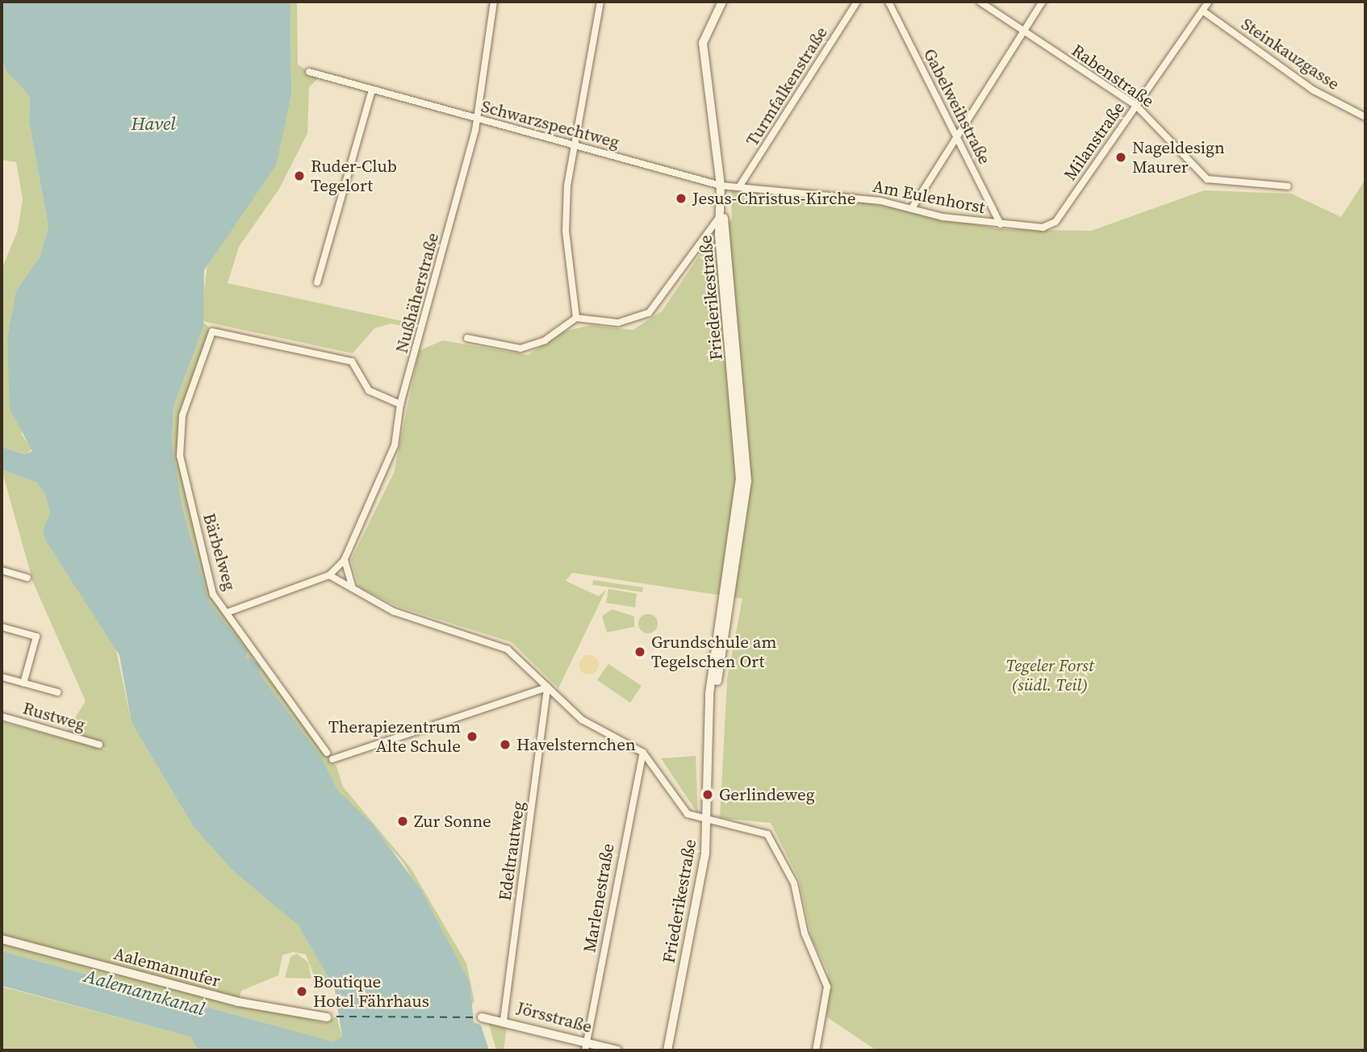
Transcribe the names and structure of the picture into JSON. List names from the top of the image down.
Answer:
{
  "streets": {
    "street": [
      "Steinkauzgasse",
      "Rabenstraße",
      "Turmfalkenstraße",
      "Gabelweihstraße",
      "Schwarzspechtweg",
      "Milanstraße",
      "Am Eulenhorst",
      "Nußhäherstraße",
      "Friederikestraße",
      "Bärbelweg",
      "Rustweg",
      "Edeltrautweg",
      "Marlenestraße",
      "Aalemannufer",
      "Jörsstraße"
    ]
  },
  "crossings": [
    ["Steinkauzgasse", "Milanstraße"],
    ["Rabenstraße", "Milanstraße"],
    ["Turmfalkenstraße", "Am Eulenhorst"],
    ["Gabelweihstraße", "Am Eulenhorst"],
    ["Schwarzspechtweg", "Am Eulenhorst"],
    ["Schwarzspechtweg", "Nußhäherstraße"],
    ["Schwarzspechtweg", "Friederikestraße"],
    ["Milanstraße", "Am Eulenhorst"],
    ["Am Eulenhorst", "Friederikestraße"],
    ["Nußhäherstraße", "Bärbelweg"],
    ["Edeltrautweg", "Jörsstraße"],
    ["Marlenestraße", "Jörsstraße"]
  ],
  "water": ["Havel", "Aalemannkanal"],
  "parks": ["Tegeler Forst (südl. Teil)"],
  "places": [
    "Nageldesign Maurer",
    "Ruder-Club Tegelort",
    "Jesus-Christus-Kirche",
    "Grundschule am Tegelschen Ort",
    "Therapiezentrum Alte Schule",
    "Havelsternchen",
    "Gerlindeweg",
    "Zur Sonne",
    "Boutique Hotel Fährhaus"
  ]
}
